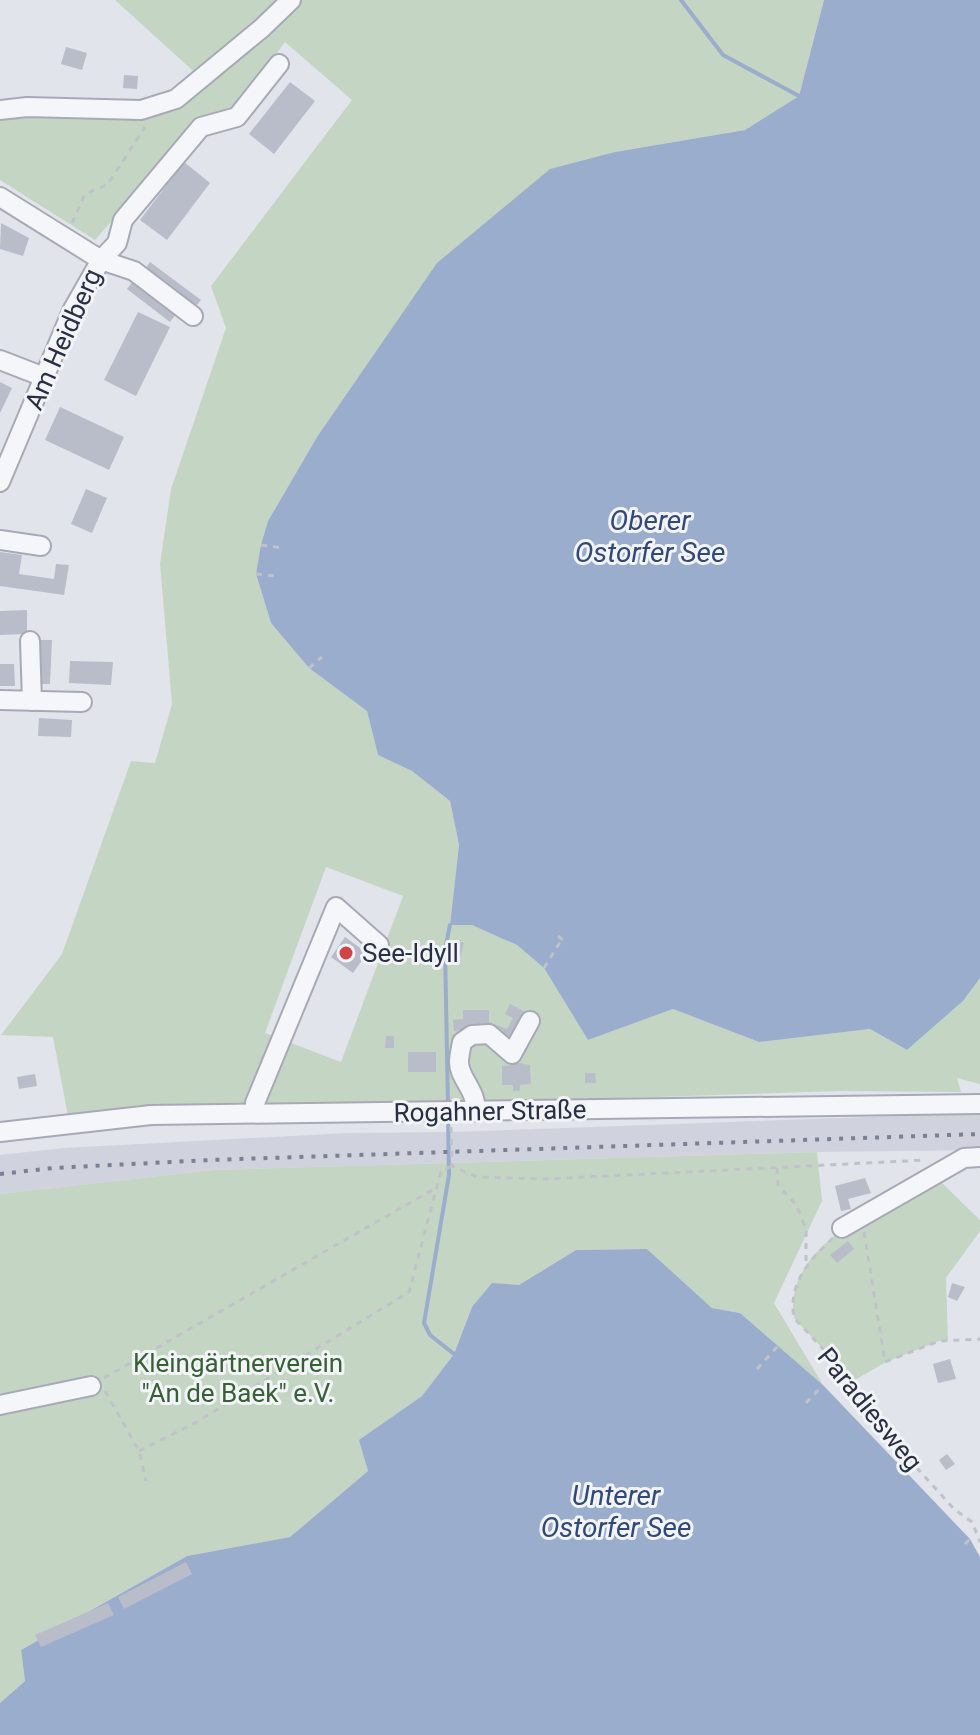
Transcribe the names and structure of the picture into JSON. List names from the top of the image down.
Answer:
{
  "streets": {
    "street": ["Am Heidberg", "Rogahner Straße"],
    "path": ["Paradiesweg"]
  },
  "water": ["Oberer Ostorfer See", "Unterer Ostorfer See"],
  "parks": ["Kleingärtnerverein \"An de Baek\" e.V."],
  "places": ["See-Idyll"]
}
